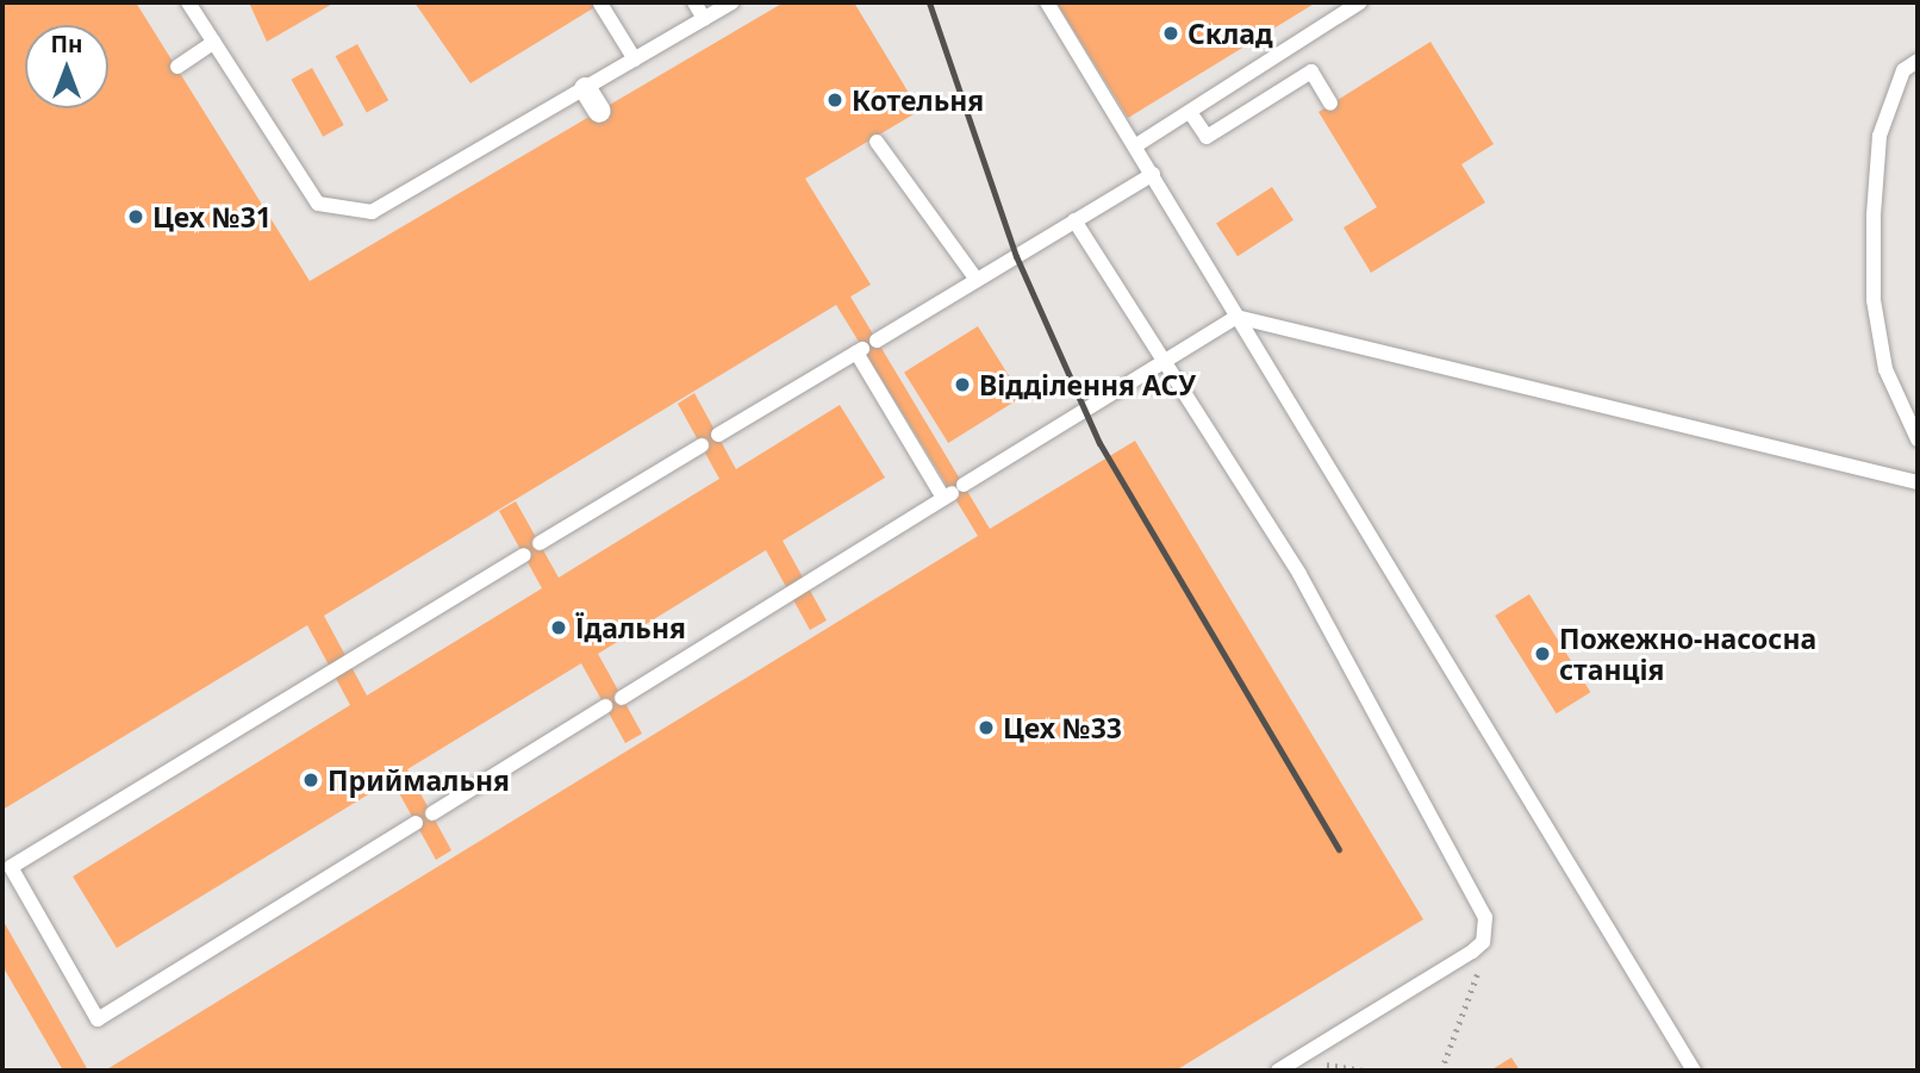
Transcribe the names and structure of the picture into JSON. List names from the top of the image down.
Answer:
{
  "places": [
    "Склад",
    "Котельня",
    "Цех №31",
    "Відділення АСУ",
    "Їдальня",
    "Пожежно-насосна станція",
    "Цех №33",
    "Приймальня"
  ],
  "north": "top"
}
